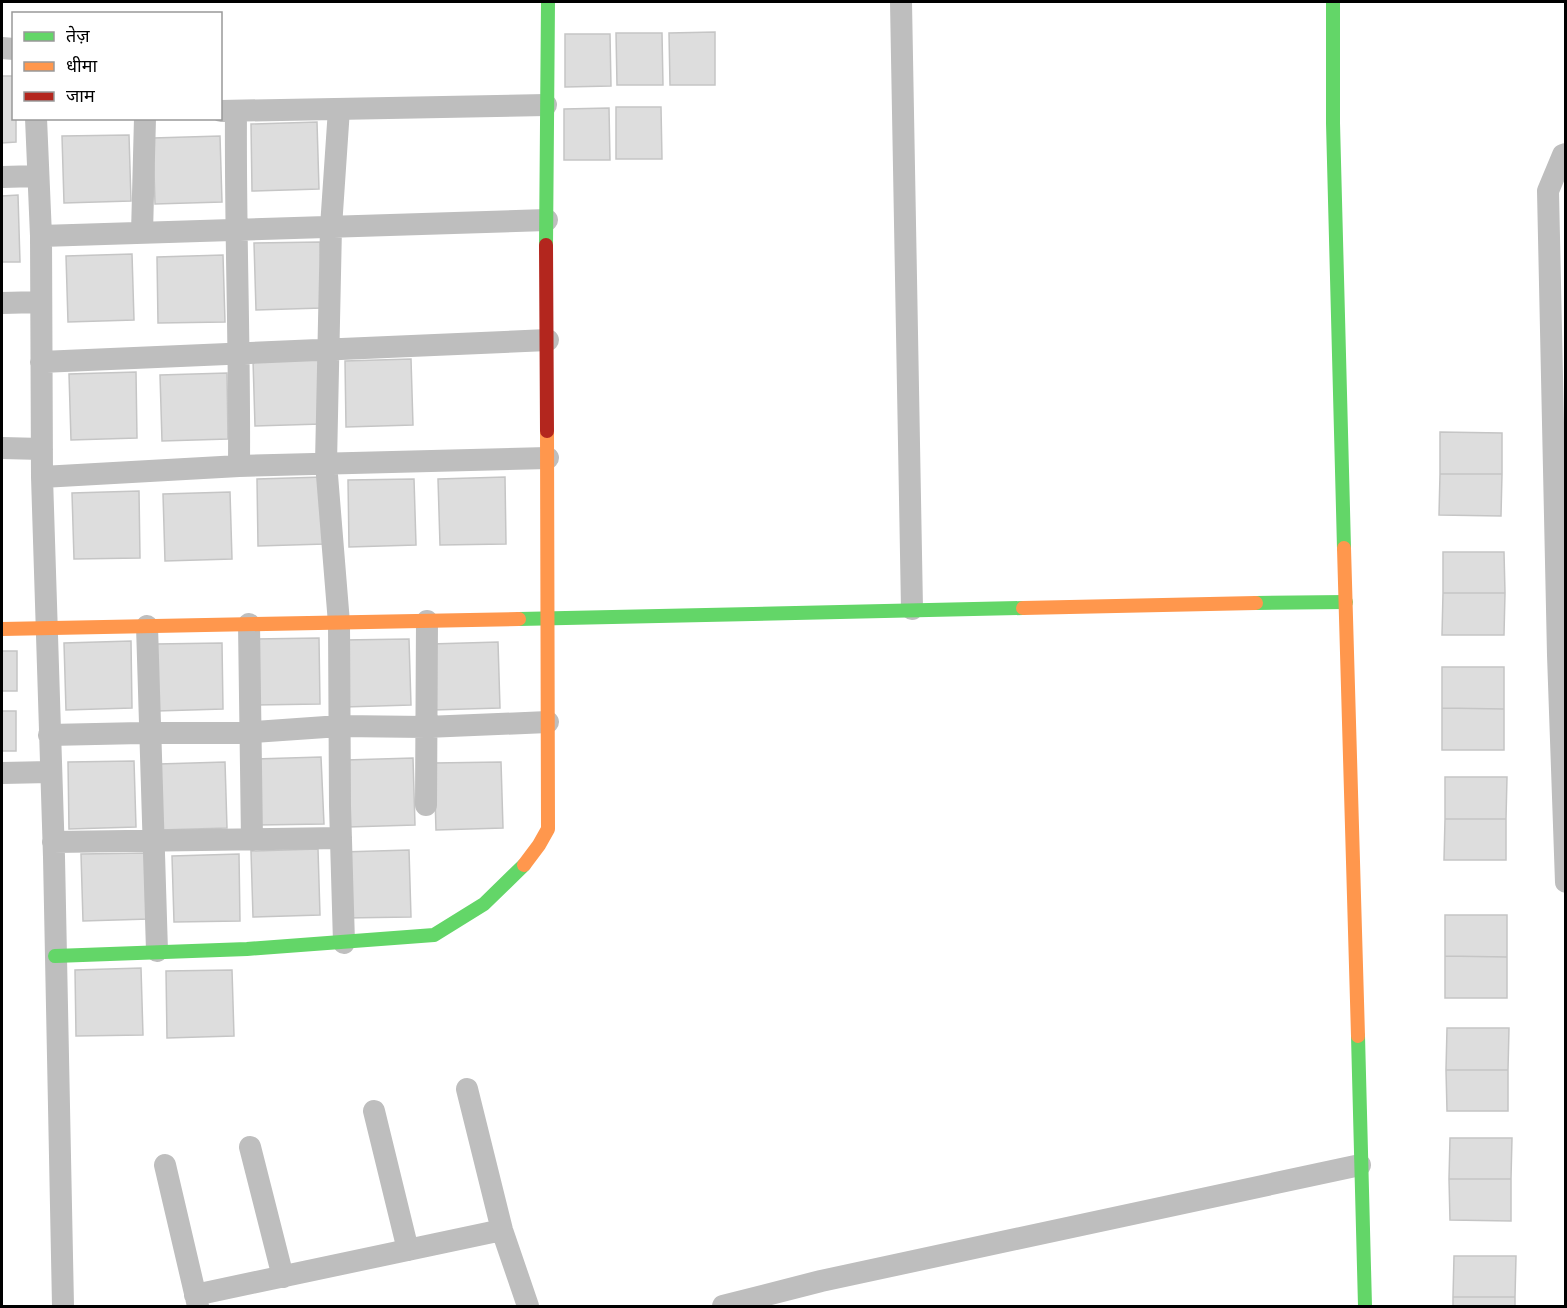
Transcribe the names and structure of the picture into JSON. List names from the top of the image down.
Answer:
{
  "legend": ["तेज़", "धीमा", "जाम"]
}
